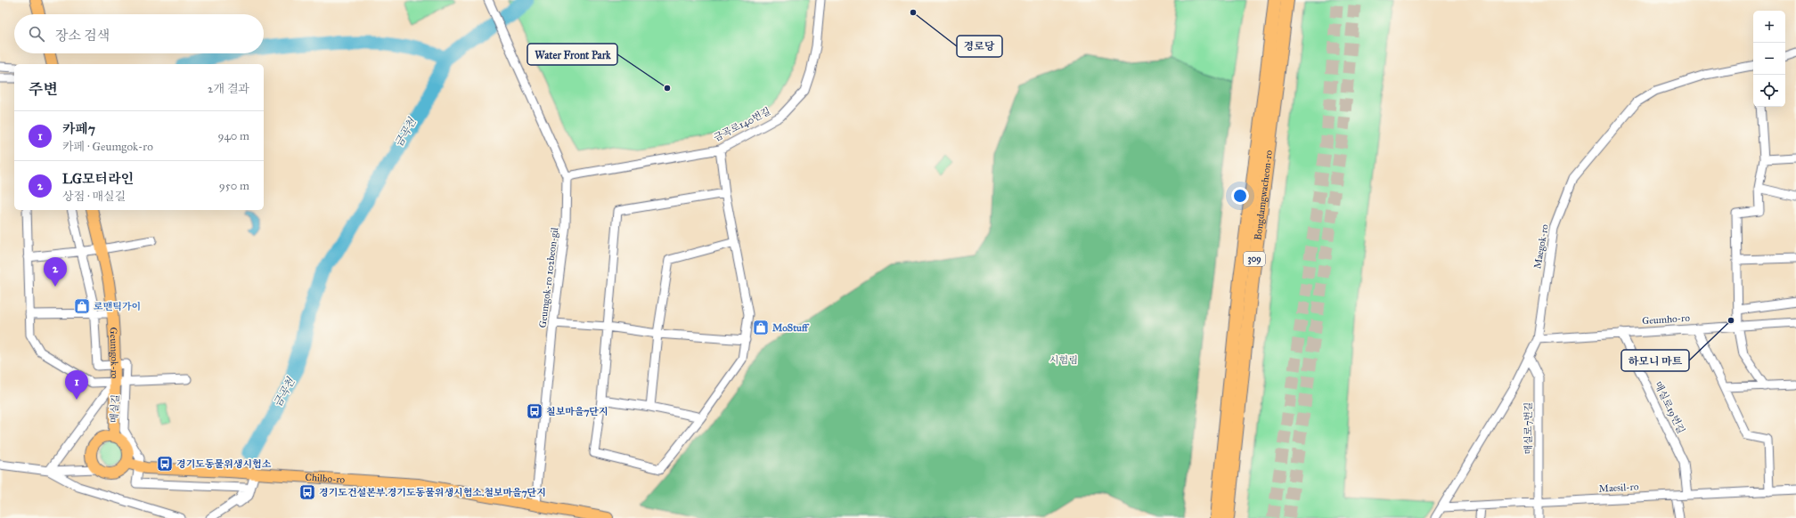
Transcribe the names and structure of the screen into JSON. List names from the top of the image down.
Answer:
{
  "streets": {
    "highway": ["Bongdamgwacheon-ro", "309"],
    "main road": ["Geumgok-ro", "Chilbo-ro"],
    "street": [
      "금곡로140번길",
      "Maegok-ro",
      "Geumgok-ro 102beon-gil",
      "Geumho-ro",
      "매실로19번길",
      "매실길",
      "매실로7번길",
      "Maesil-ro"
    ]
  },
  "crossings": [
    ["금곡로140번길", "Geumgok-ro 102beon-gil"],
    ["Maegok-ro", "Geumho-ro"],
    ["Maegok-ro", "매실로7번길"],
    ["Maegok-ro", "Maesil-ro"],
    ["Geumgok-ro 102beon-gil", "Chilbo-ro"],
    ["Geumho-ro", "매실로19번길"],
    ["Geumgok-ro", "매실길"],
    ["Geumgok-ro", "Chilbo-ro"],
    ["매실로19번길", "Maesil-ro"],
    ["매실길", "Chilbo-ro"],
    ["매실로7번길", "Maesil-ro"]
  ],
  "water": ["금곡천"],
  "parks": ["시험림"],
  "places": {
    "other": ["경로당", "Water Front Park", "하모니 마트"],
    "shop": ["로맨틱가이", "MoStuff"],
    "bus stop": ["칠보마을7단지", "경기도동물위생시험소", "경기도건설본부.경기도동물위생시험소.철보마을7단지"]
  },
  "page": {
    "map_buttons": ["+", "−"],
    "search": "장소 검색",
    "heading": ["주변", "2개 결과"],
    "list": [
      {
        "mark": "1",
        "name": "카페7",
        "note": "카페 · Geumgok-ro",
        "value": "940 m"
      },
      {
        "mark": "2",
        "name": "LG모터라인",
        "note": "상점 · 매실길",
        "value": "950 m"
      }
    ],
    "pins": ["2", "1"]
  }
}
